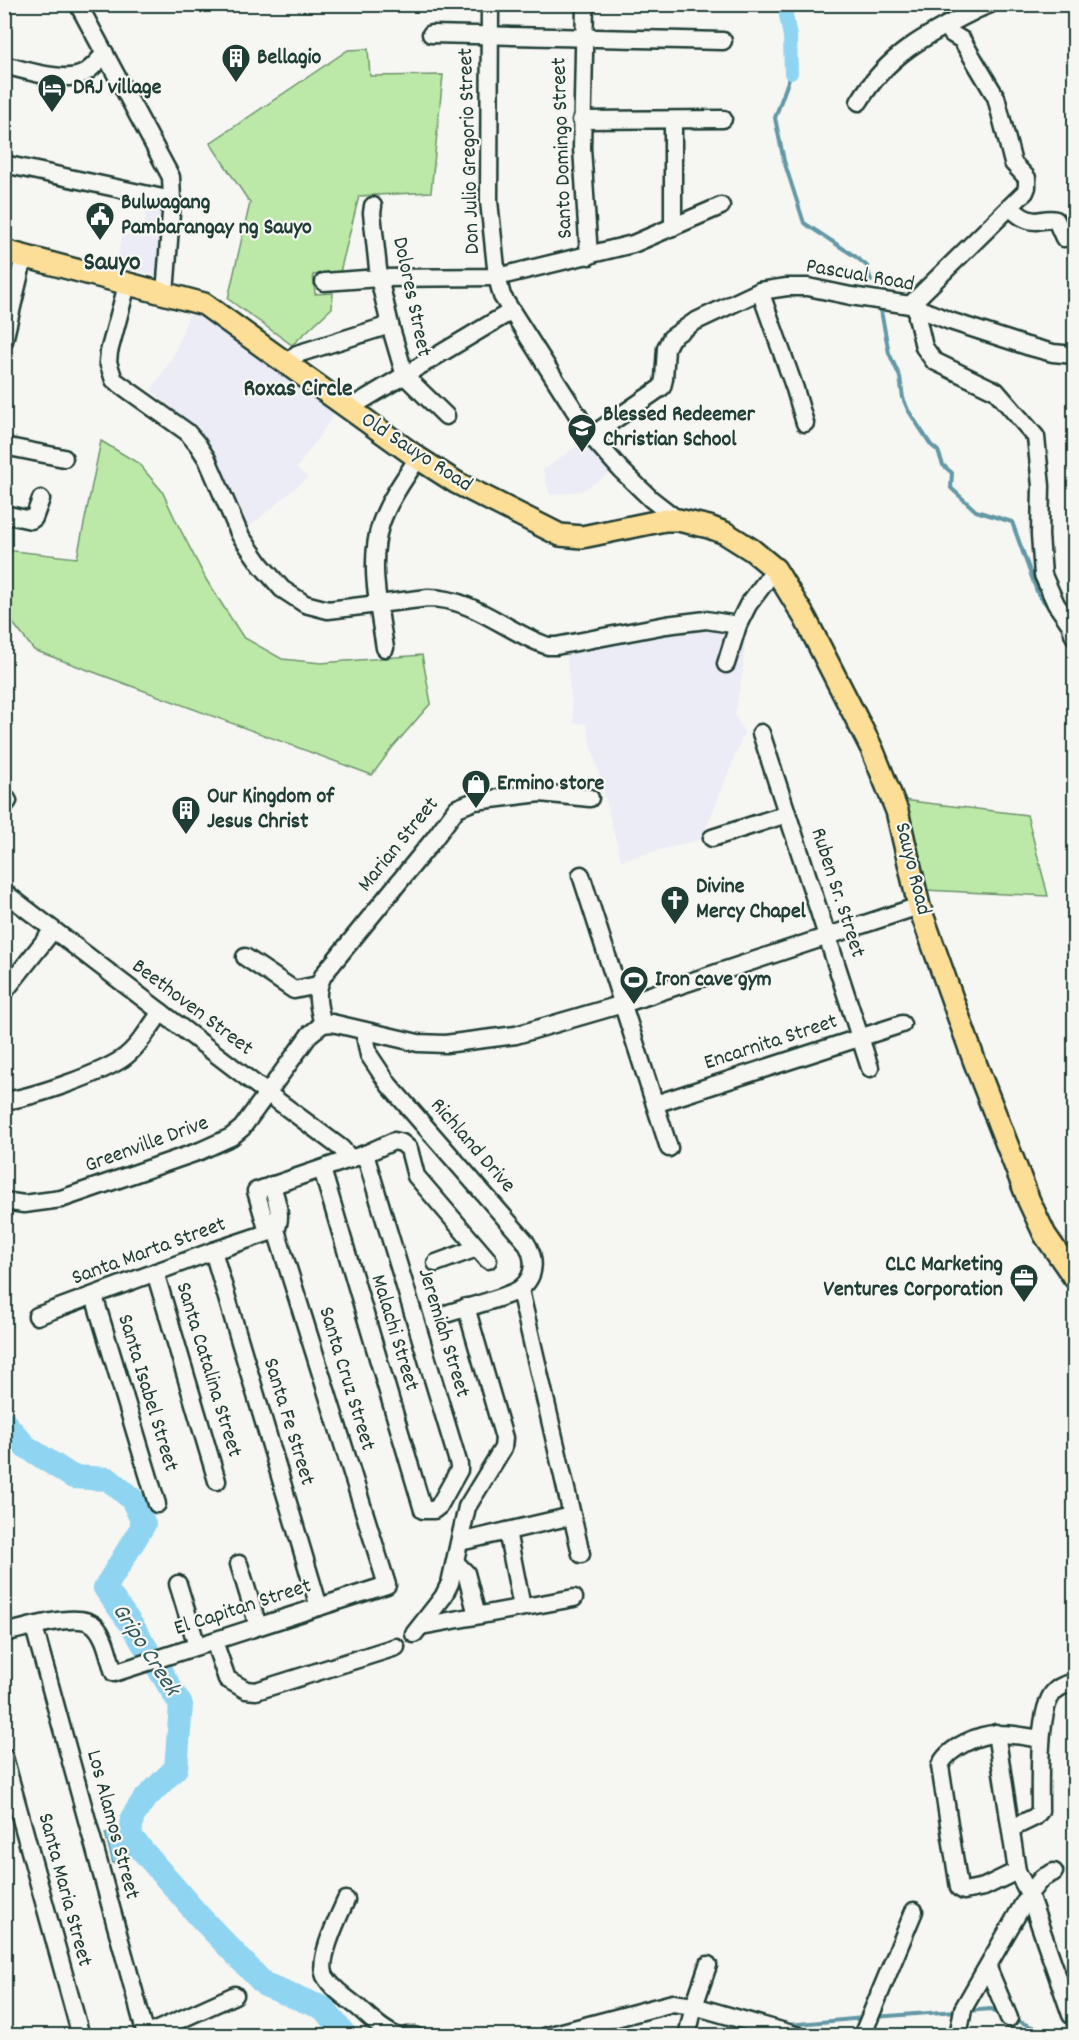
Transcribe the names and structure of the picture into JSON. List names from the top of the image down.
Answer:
{
  "streets": {
    "main road": ["Old Sauyo Road", "Sauyo Road"],
    "street": [
      "Santo Domingo Street",
      "Don Julio Gregorio Street",
      "Pascual Road",
      "Dolores Street",
      "Marian Street",
      "Ruben Sr. Street",
      "Beethoven Street",
      "Encarnita Street",
      "Greenville Drive",
      "Richland Drive",
      "Santa Marta Street",
      "Malachi Street",
      "Jeremiah Street",
      "Santa Catalina Street",
      "Santa Cruz Street",
      "Santa Isabel Street",
      "Santa Fe Street",
      "El Capitan Street",
      "Los Alamos Street",
      "Santa Maria Street"
    ]
  },
  "crossings": [
    ["Don Julio Gregorio Street", "Pascual Road"],
    ["Don Julio Gregorio Street", "Old Sauyo Road"],
    ["Don Julio Gregorio Street", "Sauyo Road"],
    ["Old Sauyo Road", "Sauyo Road"],
    ["Ruben Sr. Street", "Encarnita Street"],
    ["Beethoven Street", "Greenville Drive"],
    ["Beethoven Street", "Jeremiah Street"],
    ["Santa Marta Street", "Santa Catalina Street"],
    ["Santa Marta Street", "Santa Cruz Street"],
    ["Santa Marta Street", "Santa Isabel Street"],
    ["Santa Marta Street", "Santa Fe Street"],
    ["Malachi Street", "Jeremiah Street"],
    ["Santa Cruz Street", "El Capitan Street"],
    ["Santa Fe Street", "El Capitan Street"],
    ["El Capitan Street", "Los Alamos Street"]
  ],
  "districts": ["Sauyo", "Roxas Circle"],
  "water": ["Gripo Creek"],
  "places": {
    "building": ["Bellagio", "Our Kingdom of Jesus Christ"],
    "hotel": ["DRJ village"],
    "public building": ["Bulwagang Pambarangay ng Sauyo"],
    "school or university": ["Blessed Redeemer Christian School"],
    "shop": ["Ermino store"],
    "church": ["Divine Mercy Chapel"],
    "sports": ["Iron cave gym"],
    "office": ["CLC Marketing Ventures Corporation"]
  }
}
